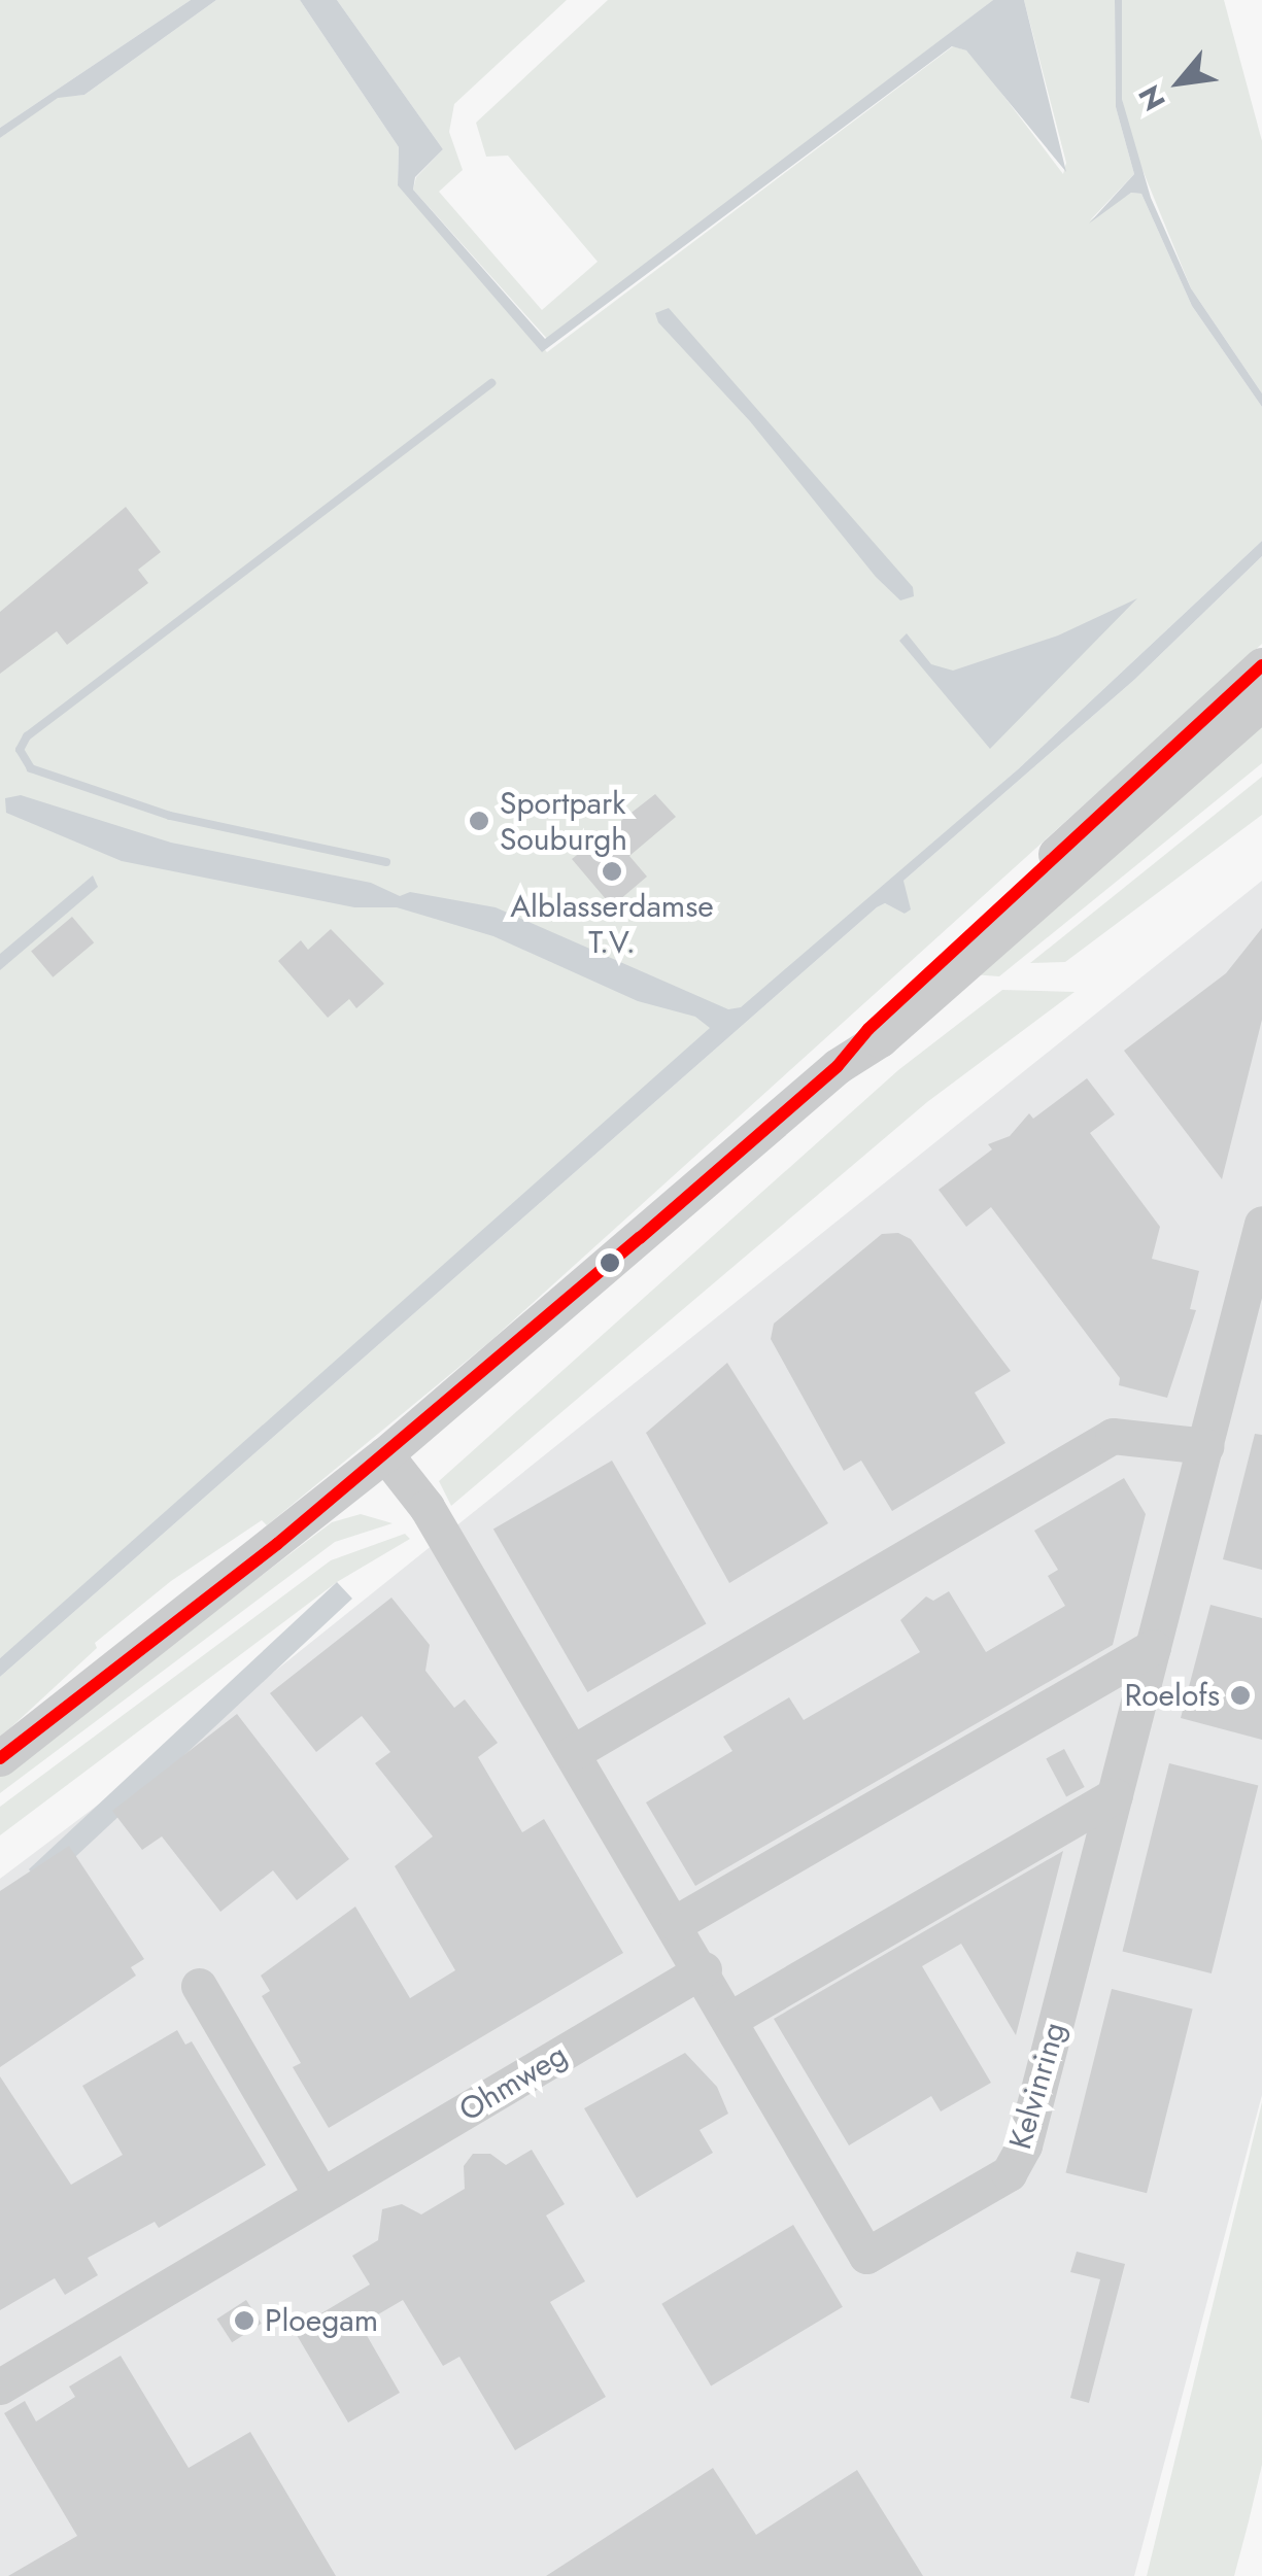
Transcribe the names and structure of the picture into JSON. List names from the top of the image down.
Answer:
{
  "streets": {
    "street": ["Ohmweg", "Kelvinring"]
  },
  "crossings": [
    ["Ohmweg", "Kelvinring"]
  ],
  "places": [
    "Sportpark Souburgh",
    "Alblasserdamse T.V.",
    "Roelofs",
    "Ploegam"
  ],
  "north": "bottom left"
}
